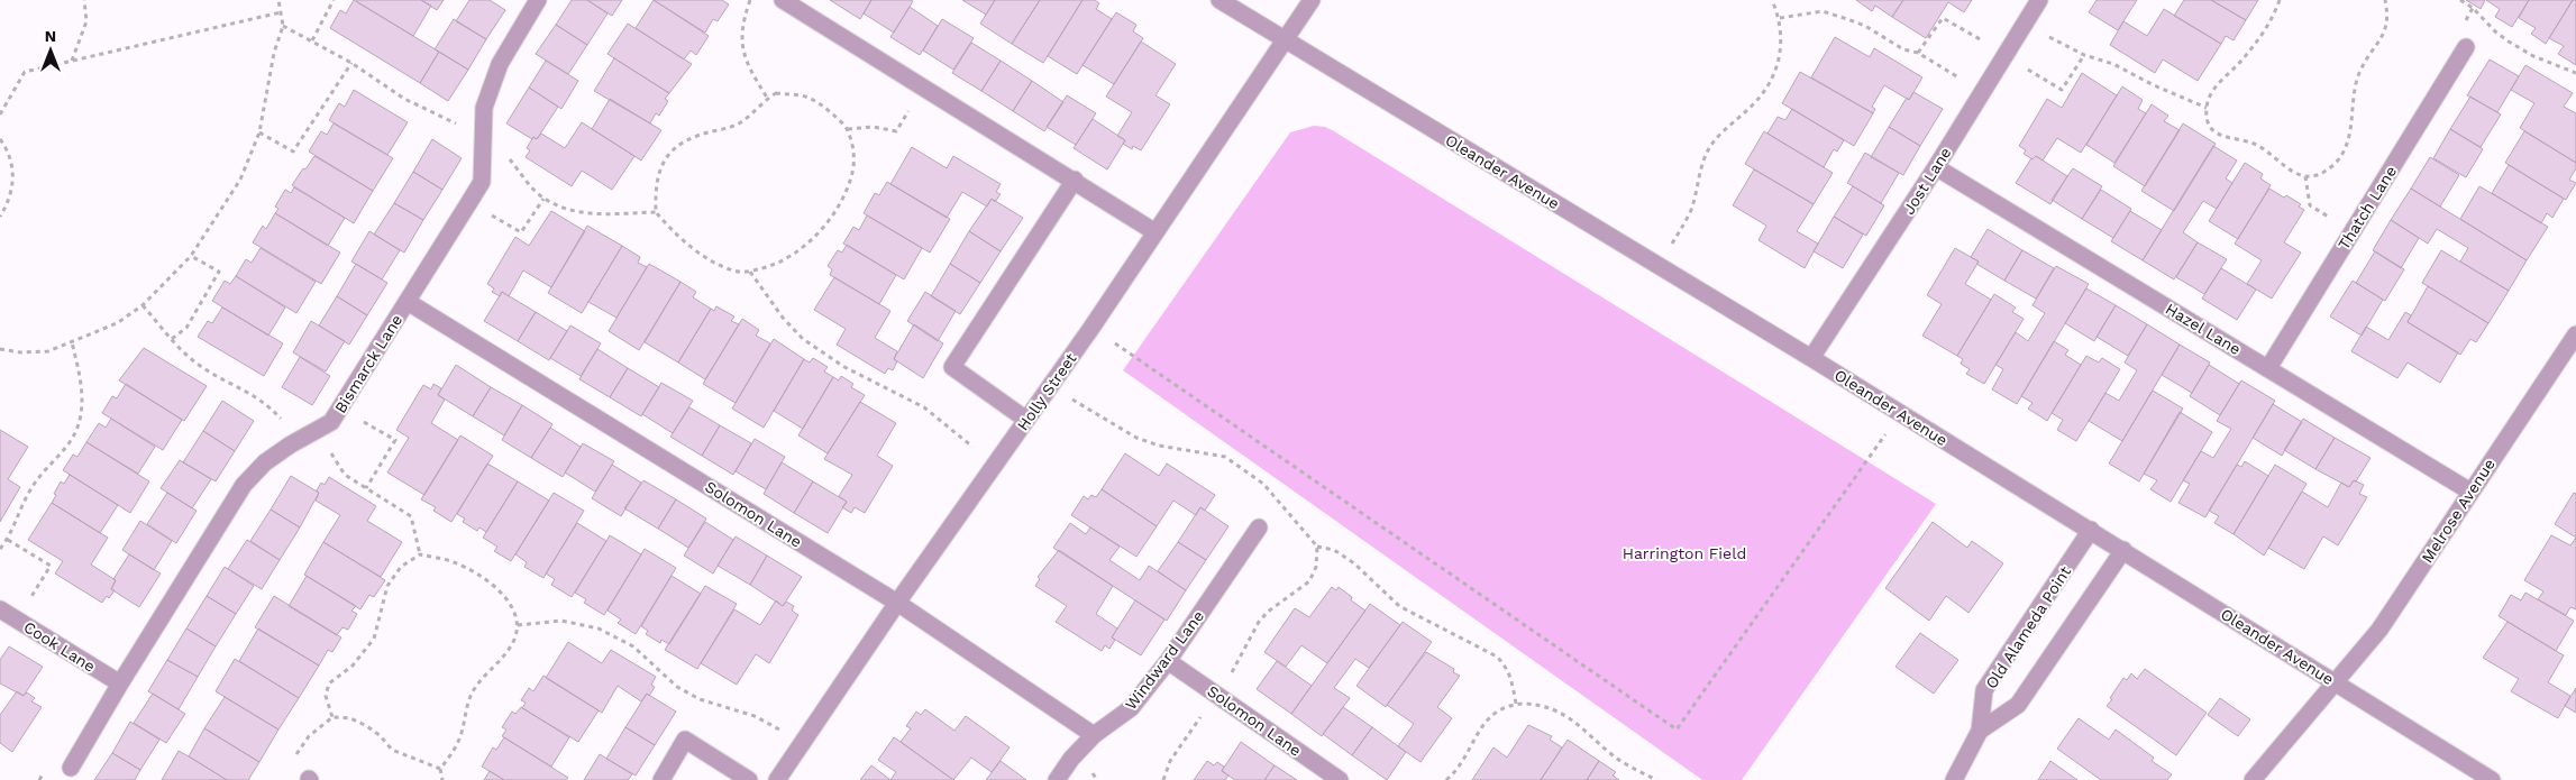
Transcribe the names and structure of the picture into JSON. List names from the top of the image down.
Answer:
{
  "streets": {
    "street": [
      "Oleander Avenue",
      "Jost Lane",
      "Thatch Lane",
      "Hazel Lane",
      "Bismarck Lane",
      "Holly Street",
      "Melrose Avenue",
      "Solomon Lane",
      "Old Alameda Point",
      "Cook Lane",
      "Windward Lane"
    ]
  },
  "crossings": [
    ["Oleander Avenue", "Jost Lane"],
    ["Oleander Avenue", "Holly Street"],
    ["Oleander Avenue", "Melrose Avenue"],
    ["Oleander Avenue", "Old Alameda Point"],
    ["Jost Lane", "Hazel Lane"],
    ["Thatch Lane", "Hazel Lane"],
    ["Hazel Lane", "Melrose Avenue"],
    ["Bismarck Lane", "Solomon Lane"],
    ["Bismarck Lane", "Cook Lane"],
    ["Holly Street", "Solomon Lane"],
    ["Solomon Lane", "Windward Lane"]
  ],
  "parks": ["Harrington Field"],
  "north": "top"
}
